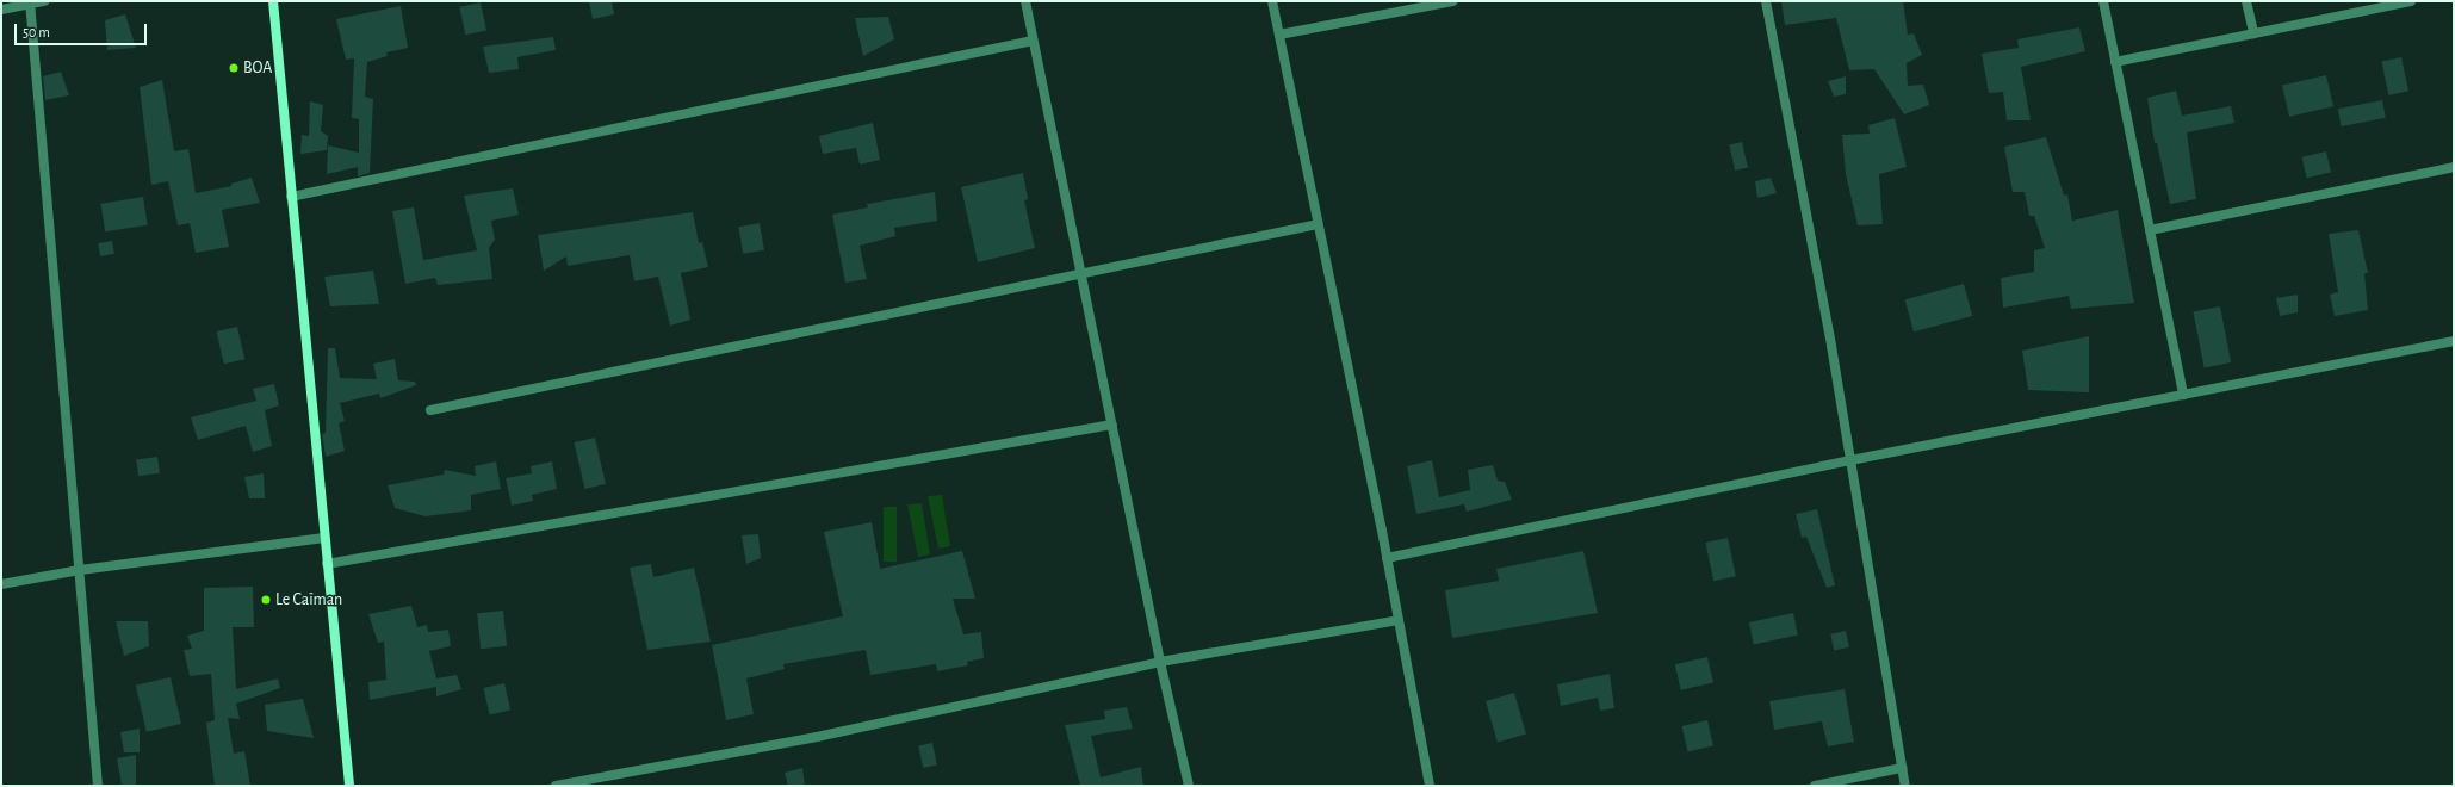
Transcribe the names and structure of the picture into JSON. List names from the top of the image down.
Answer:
{
  "places": ["BOA", "Le Caïman"],
  "scale_bar": "50 m"
}
